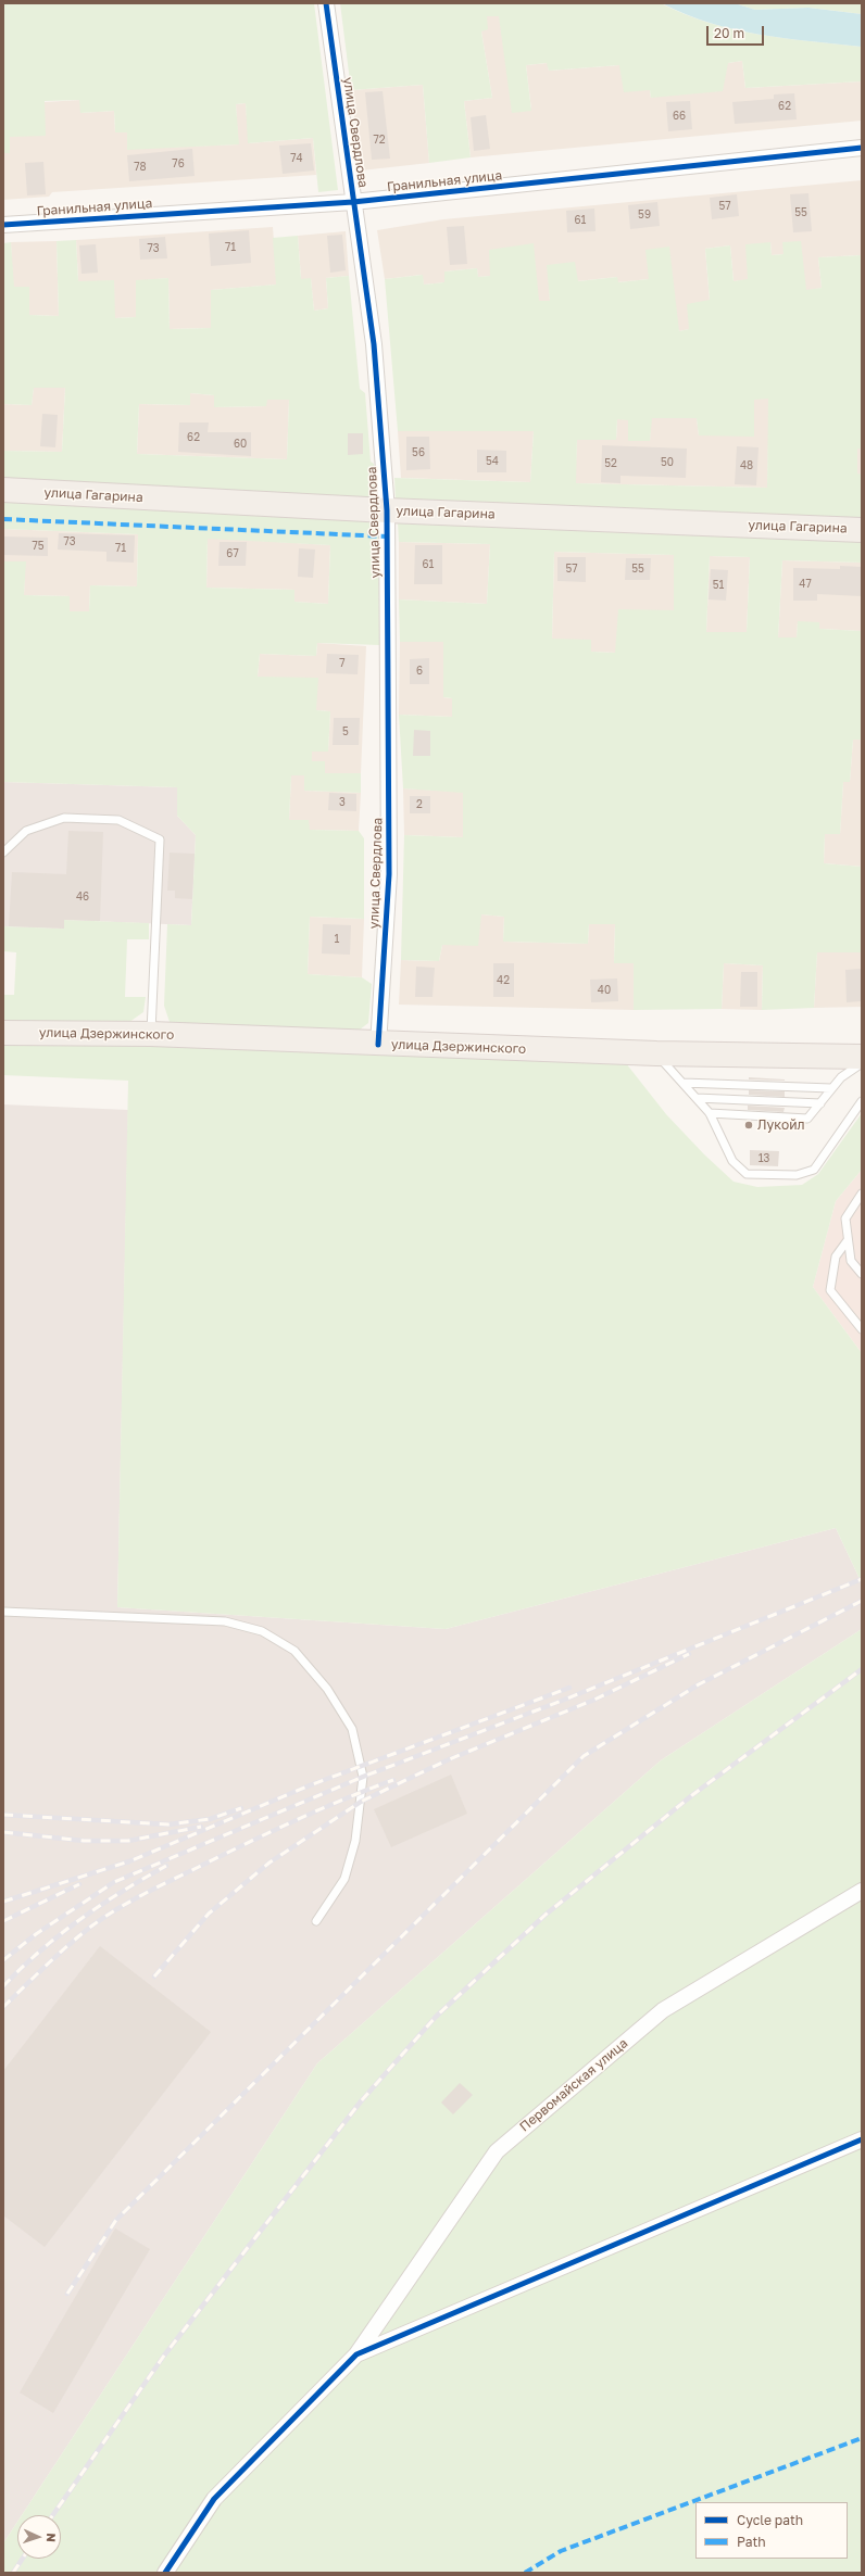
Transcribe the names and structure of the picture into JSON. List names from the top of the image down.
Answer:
{
  "streets": {
    "main road": ["улица Гагарина", "улица Дзержинского"],
    "street": ["улица Свердлова", "Гранильная улица", "Первомайская улица"]
  },
  "crossings": [
    ["улица Свердлова", "Гранильная улица"],
    ["улица Свердлова", "улица Гагарина"],
    ["улица Свердлова", "улица Дзержинского"]
  ],
  "places": ["Лукойл"],
  "house_numbers": [
    "62",
    "66",
    "72",
    "74",
    "76",
    "78",
    "57",
    "55",
    "59",
    "61",
    "71",
    "73",
    "62",
    "60",
    "56",
    "54",
    "50",
    "52",
    "48",
    "73",
    "75",
    "71",
    "67",
    "61",
    "57",
    "55",
    "47",
    "51",
    "7",
    "6",
    "5",
    "3",
    "2",
    "46",
    "1",
    "42",
    "40",
    "13"
  ],
  "legend": ["Cycle path", "Path"],
  "scale_bar": "20 m",
  "north": "right"
}
